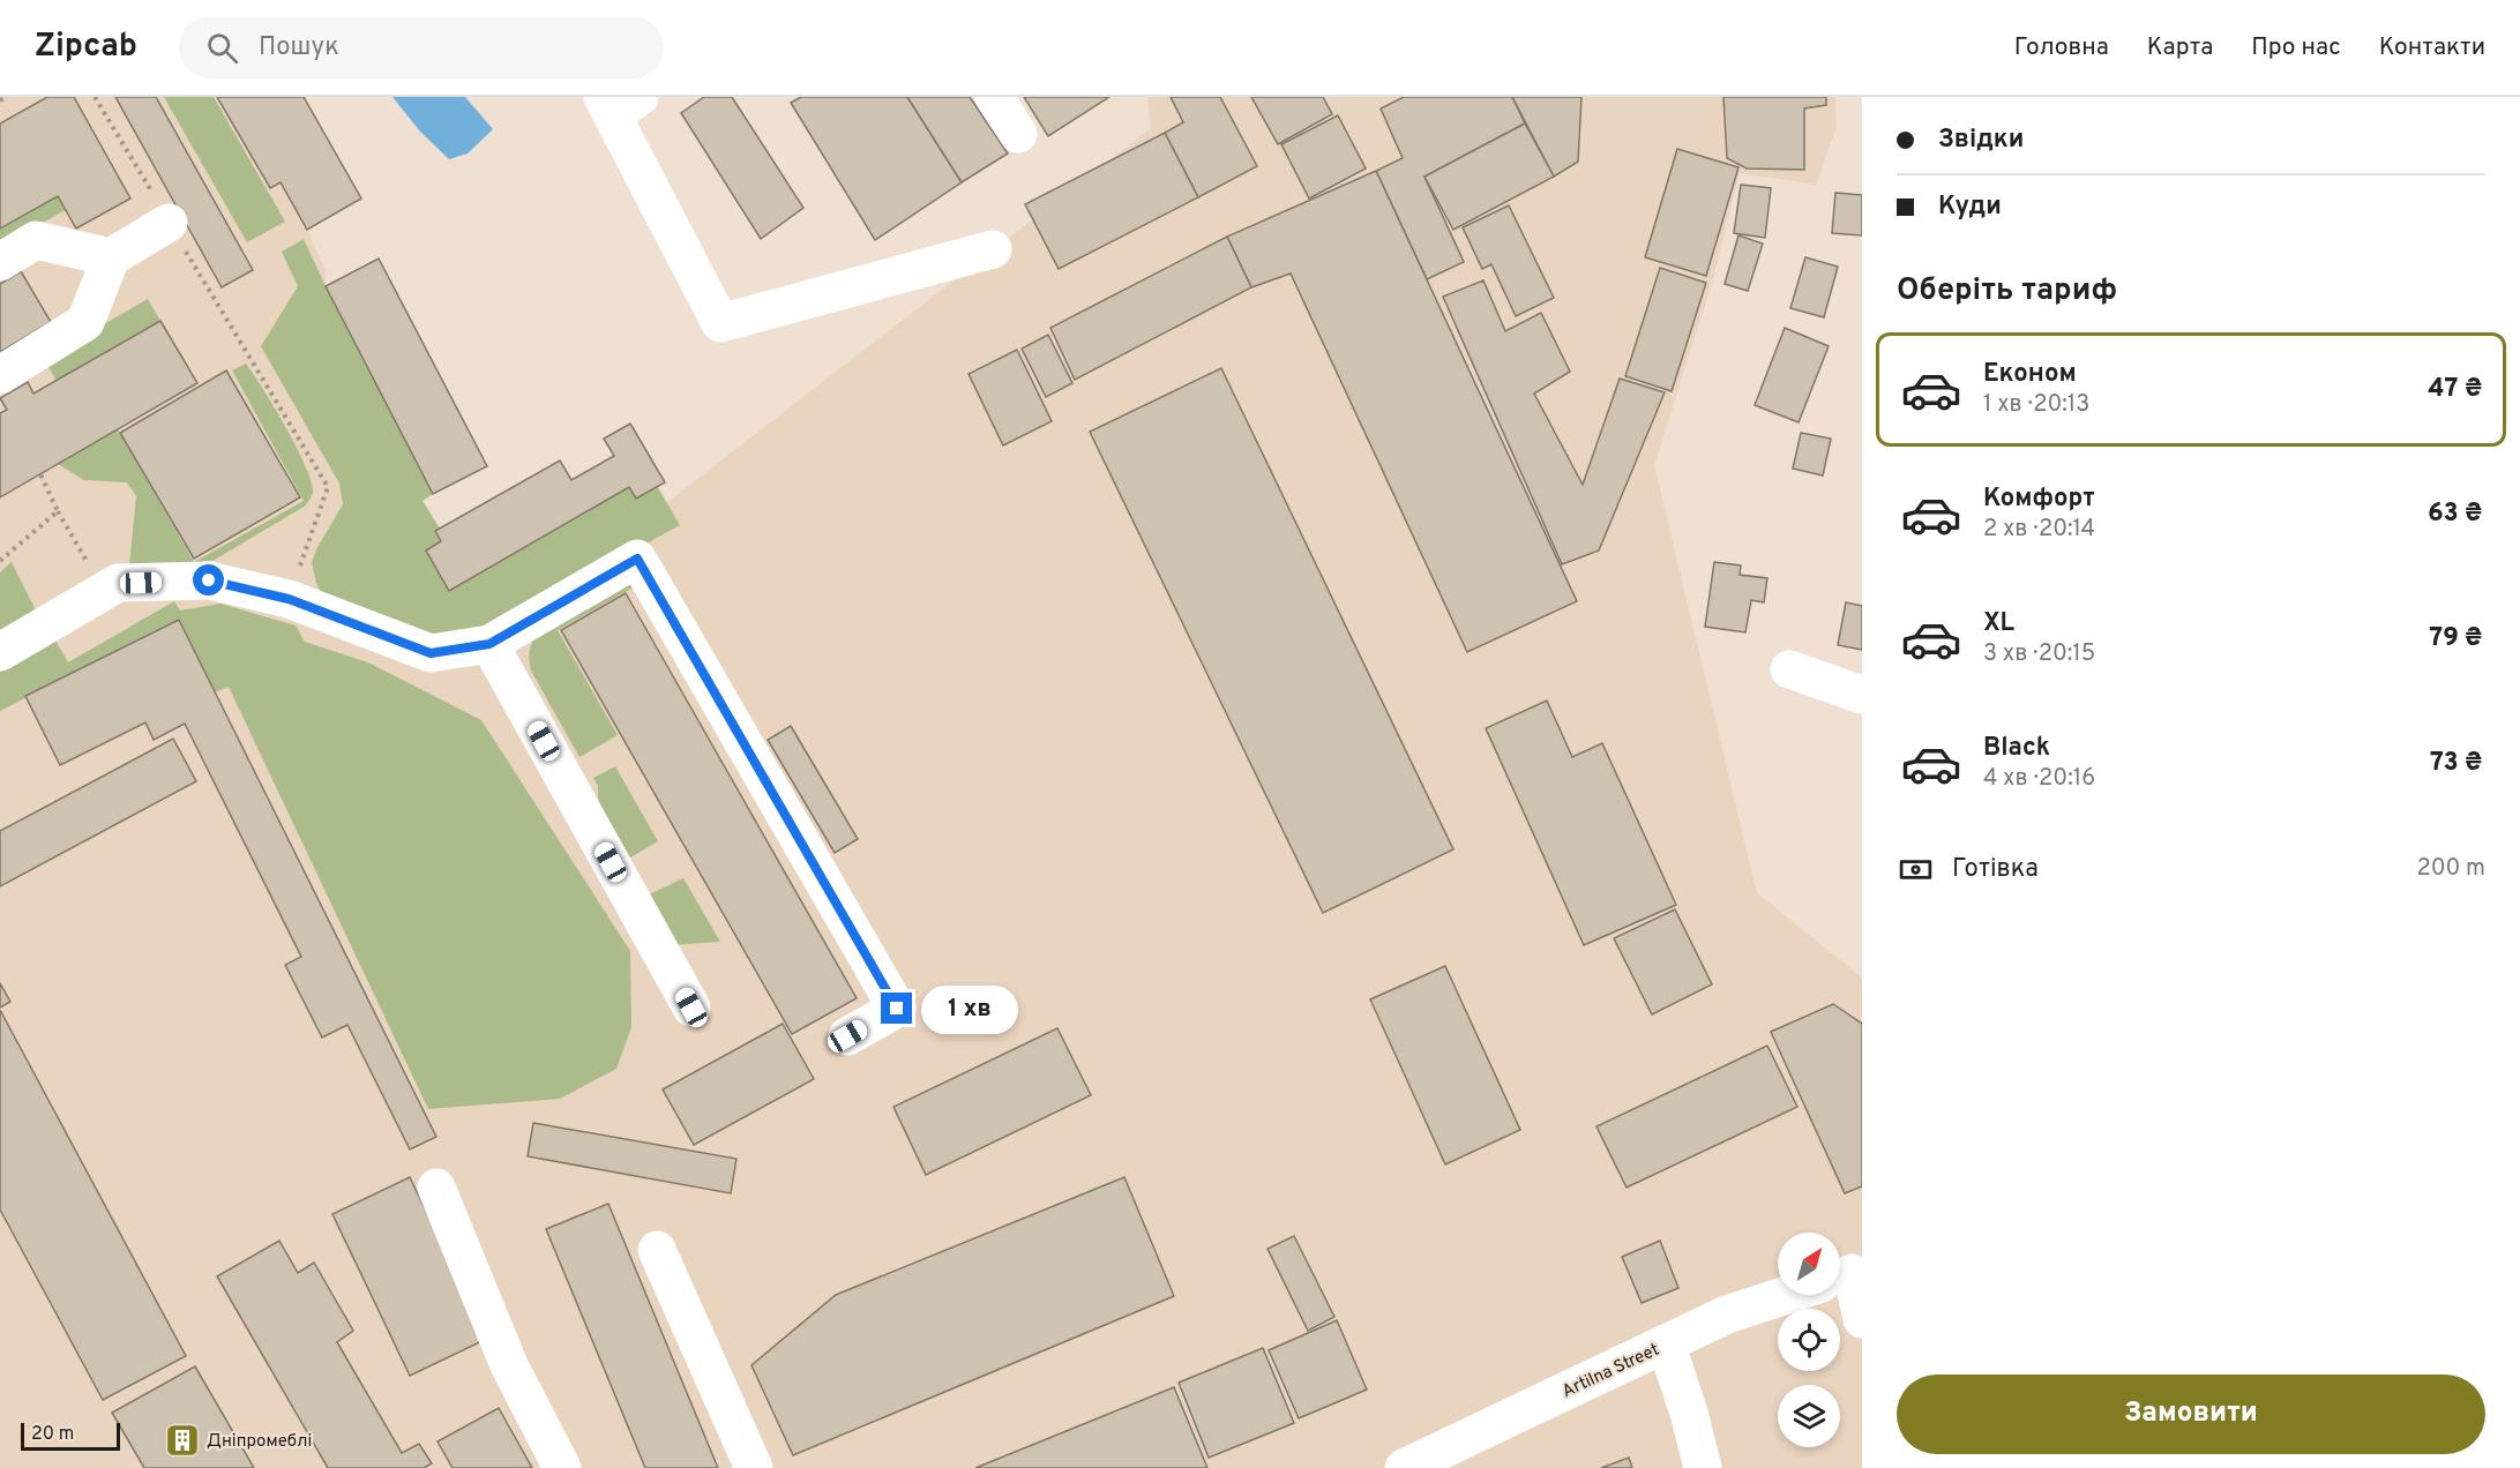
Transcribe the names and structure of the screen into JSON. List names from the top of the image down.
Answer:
{
  "streets": {
    "street": ["Artilna Street"]
  },
  "places": {
    "building": ["Дніпромеблі"]
  },
  "scale_bar": "20 m",
  "north": "top right",
  "page": {
    "header": "Zipcab",
    "search": "Пошук",
    "nav": [
      "Головна",
      "Карта",
      "Про нас",
      "Контакти"
    ],
    "banner": ["Звідки", "Куди"],
    "heading": "Оберіть тариф",
    "list": [
      {
        "name": "Економ",
        "note": "1 хв · 20:13",
        "value": "47 ₴"
      },
      {
        "name": "Комфорт",
        "note": "2 хв · 20:14",
        "value": "63 ₴"
      },
      {
        "name": "XL",
        "note": "3 хв · 20:15",
        "value": "79 ₴"
      },
      {
        "name": "Black",
        "note": "4 хв · 20:16",
        "value": "73 ₴"
      }
    ],
    "pay": ["Готівка", "200 m"],
    "bubble": "1 хв",
    "buttons": "Замовити",
    "scale": "20 m"
  }
}
